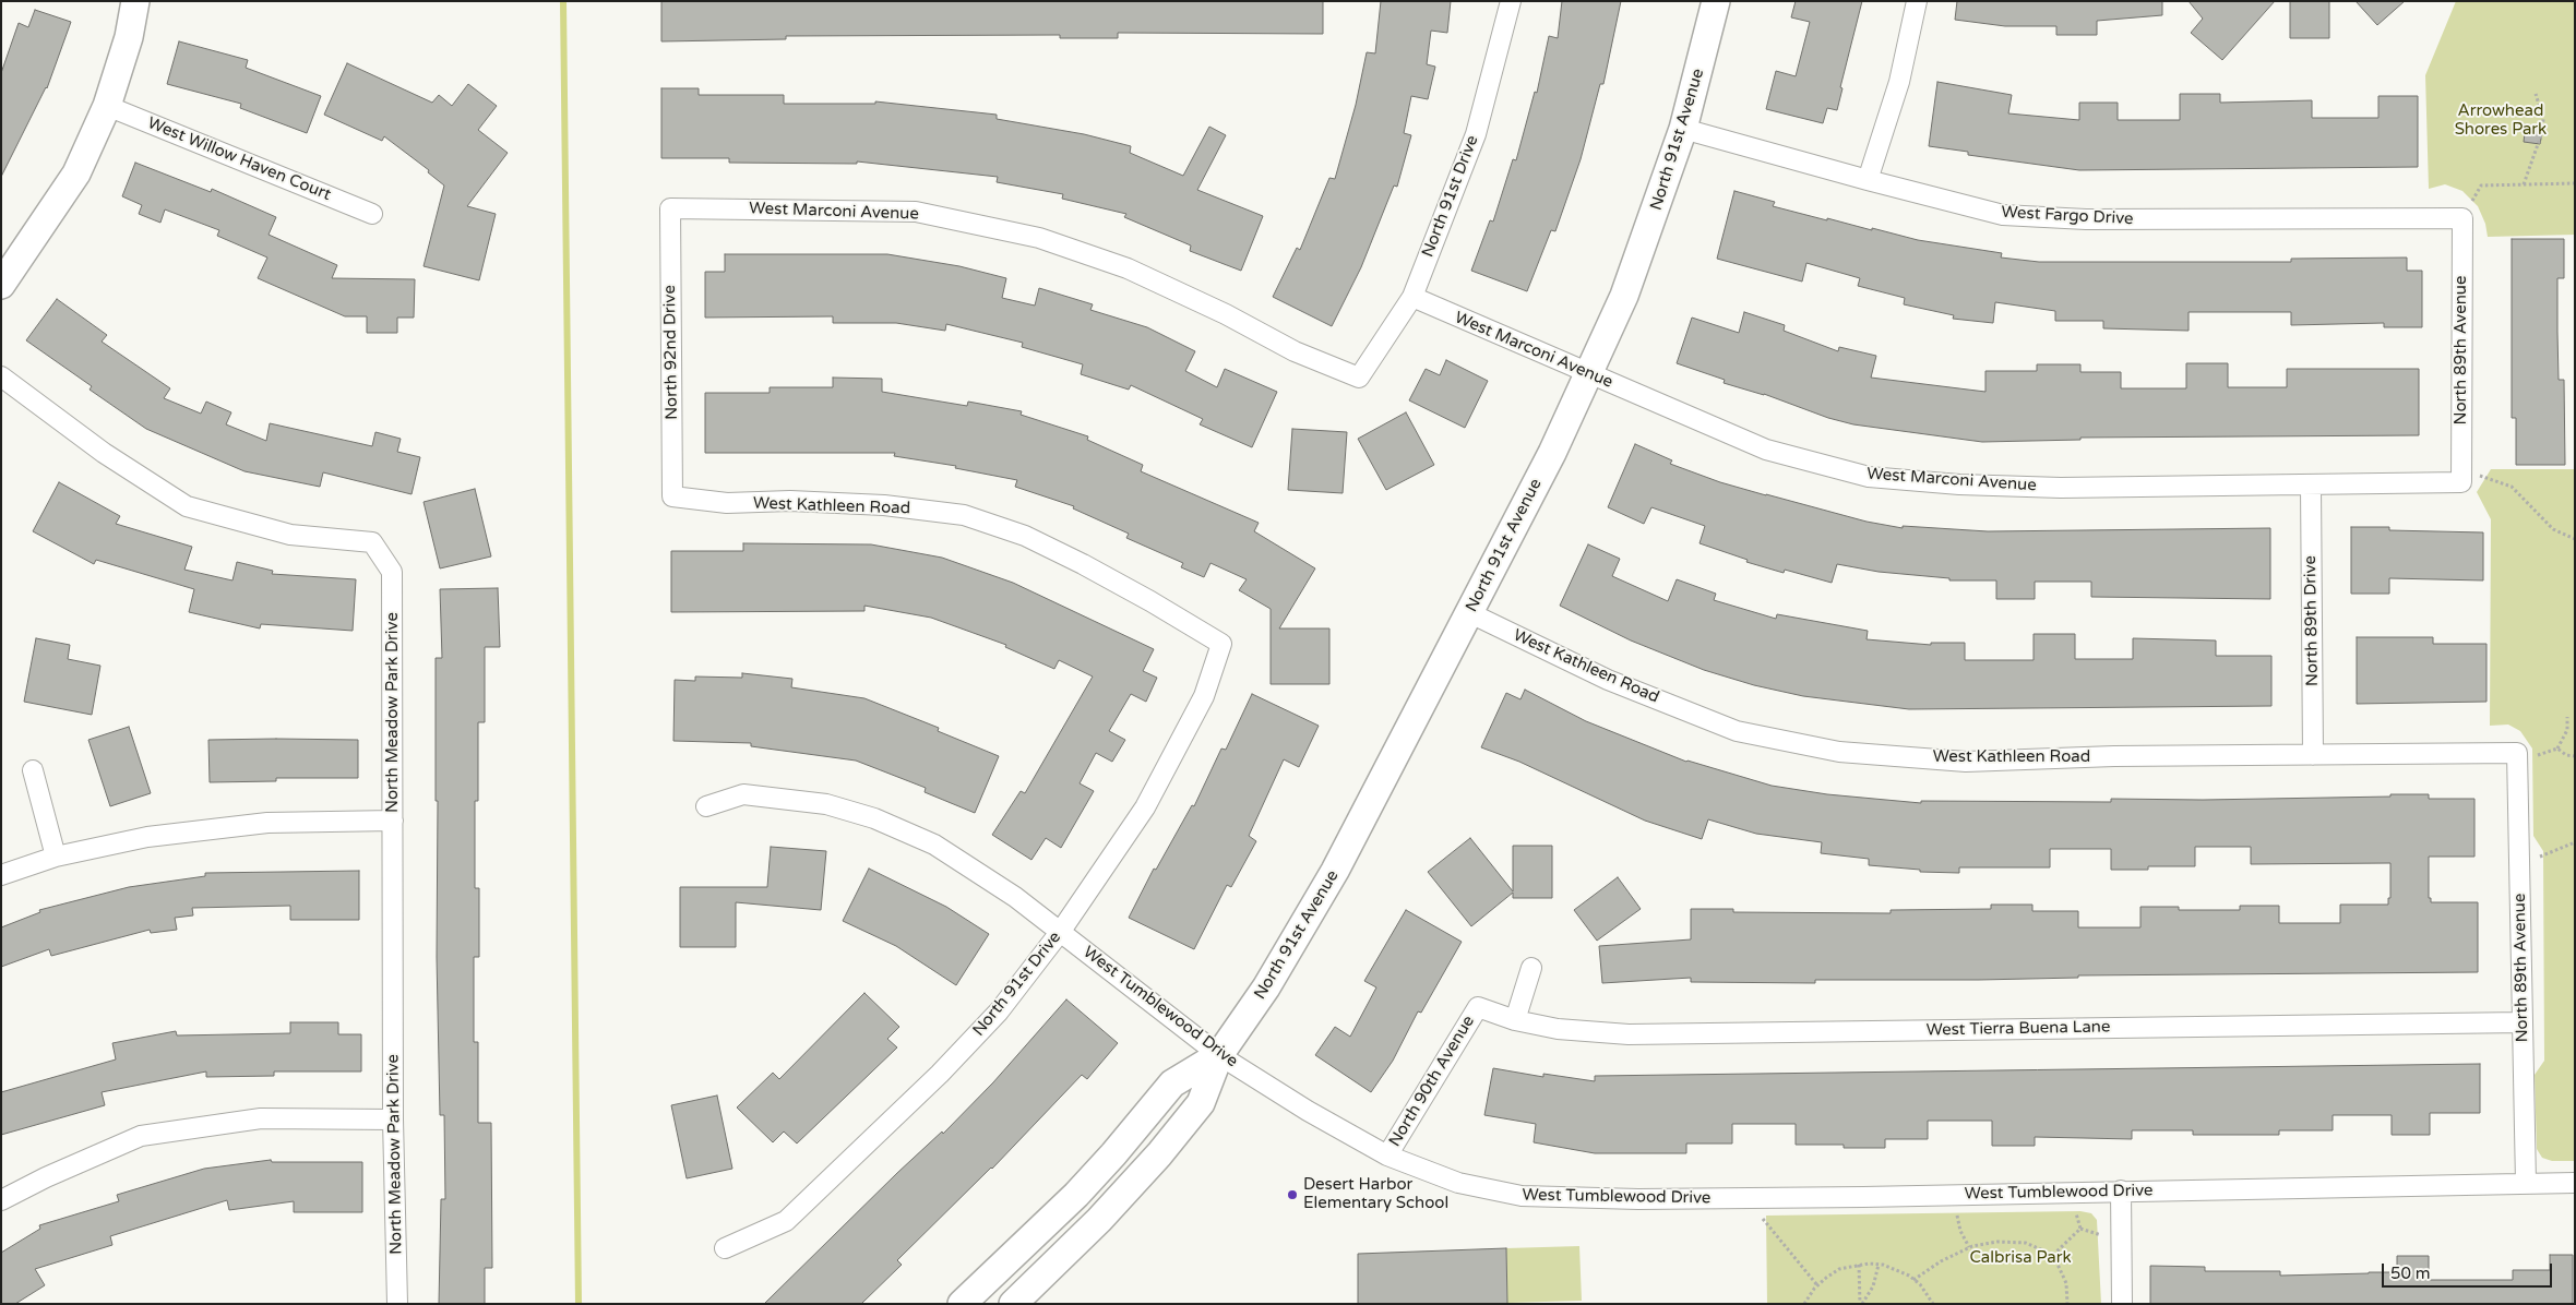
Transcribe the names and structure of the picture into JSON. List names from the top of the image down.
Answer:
{
  "streets": {
    "main road": ["North 91st Avenue"],
    "street": [
      "West Willow Haven Court",
      "North 91st Drive",
      "West Marconi Avenue",
      "West Fargo Drive",
      "North 89th Avenue",
      "North 92nd Drive",
      "West Kathleen Road",
      "North 89th Drive",
      "North Meadow Park Drive",
      "West Tumblewood Drive",
      "West Tierra Buena Lane",
      "North 90th Avenue"
    ]
  },
  "crossings": [
    ["North 91st Avenue", "West Marconi Avenue"],
    ["North 91st Avenue", "West Fargo Drive"],
    ["North 91st Avenue", "West Kathleen Road"],
    ["North 91st Avenue", "West Tumblewood Drive"],
    ["North 91st Drive", "West Marconi Avenue"],
    ["North 91st Drive", "West Kathleen Road"],
    ["North 91st Drive", "West Tumblewood Drive"],
    ["West Marconi Avenue", "North 89th Avenue"],
    ["West Marconi Avenue", "North 92nd Drive"],
    ["West Marconi Avenue", "North 89th Drive"],
    ["West Fargo Drive", "North 89th Avenue"],
    ["North 89th Avenue", "West Kathleen Road"],
    ["North 89th Avenue", "West Tumblewood Drive"],
    ["North 89th Avenue", "West Tierra Buena Lane"],
    ["North 92nd Drive", "West Kathleen Road"],
    ["West Kathleen Road", "North 89th Drive"],
    ["West Tumblewood Drive", "North 90th Avenue"],
    ["West Tierra Buena Lane", "North 90th Avenue"]
  ],
  "parks": ["Arrowhead Shores Park", "Calbrisa Park"],
  "places": ["Desert Harbor Elementary School"],
  "scale_bar": "50 m"
}
